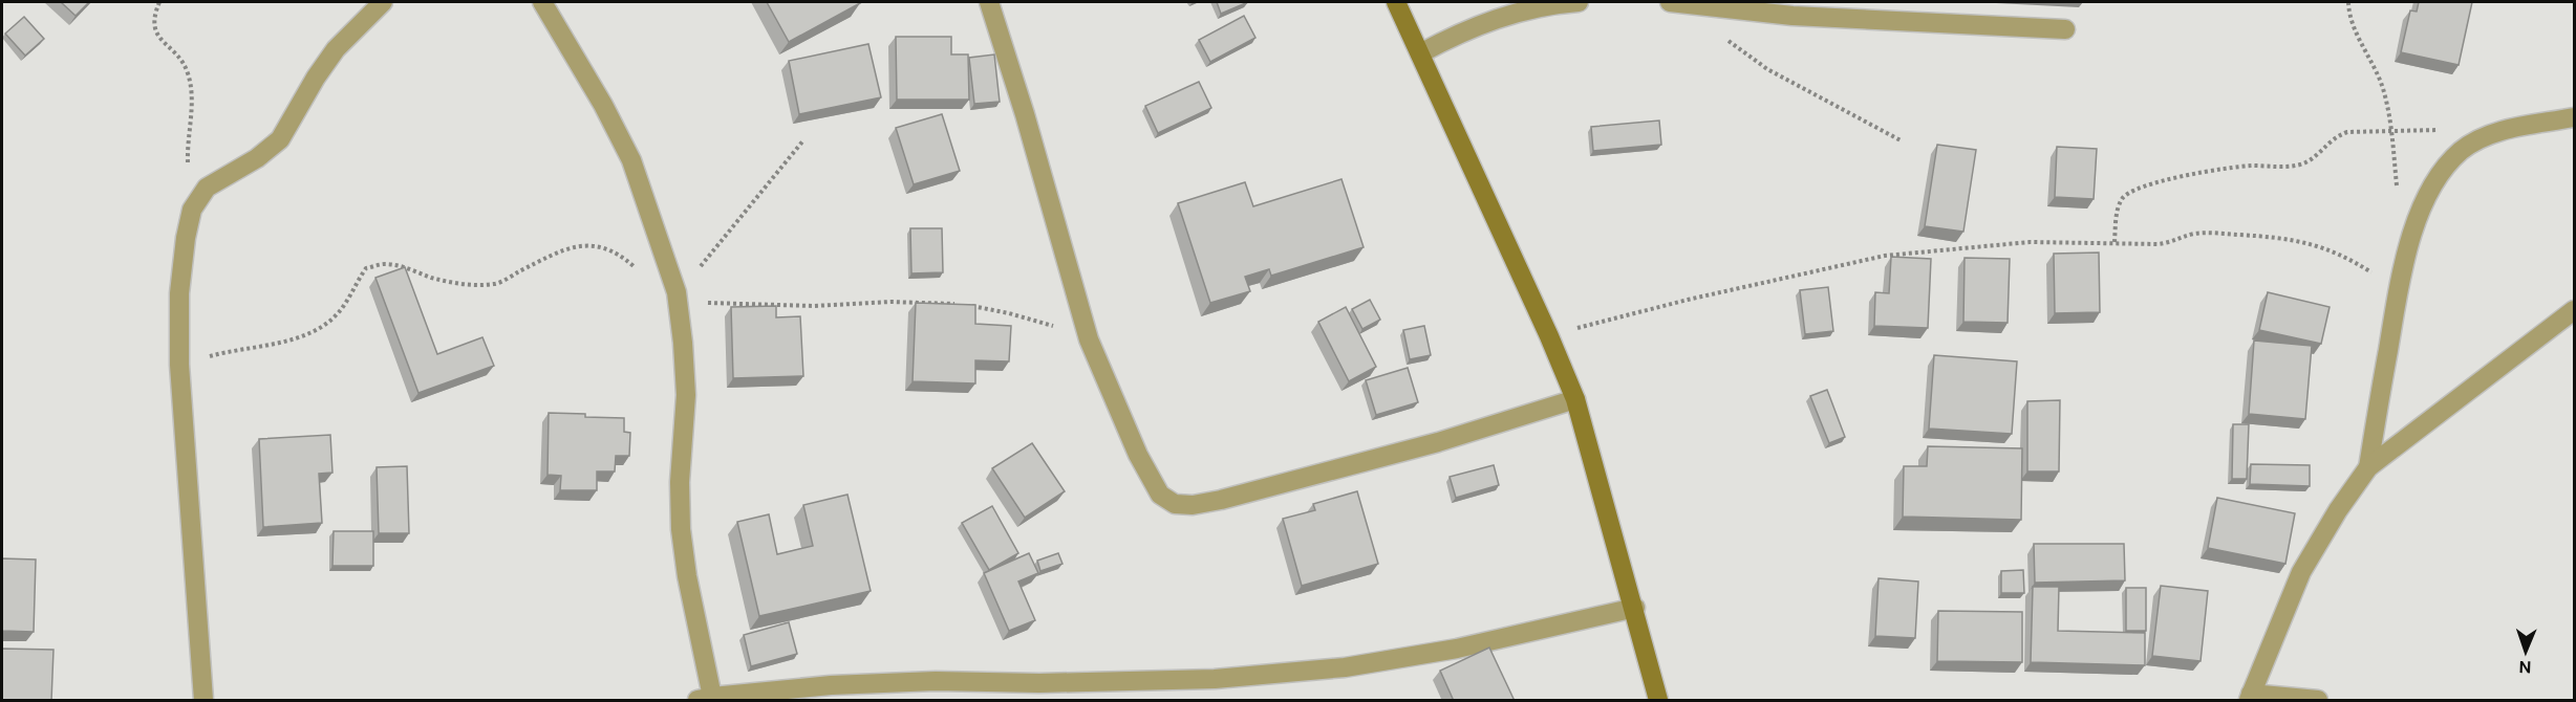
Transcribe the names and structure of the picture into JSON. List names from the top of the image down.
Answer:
{
  "north": "bottom"
}
